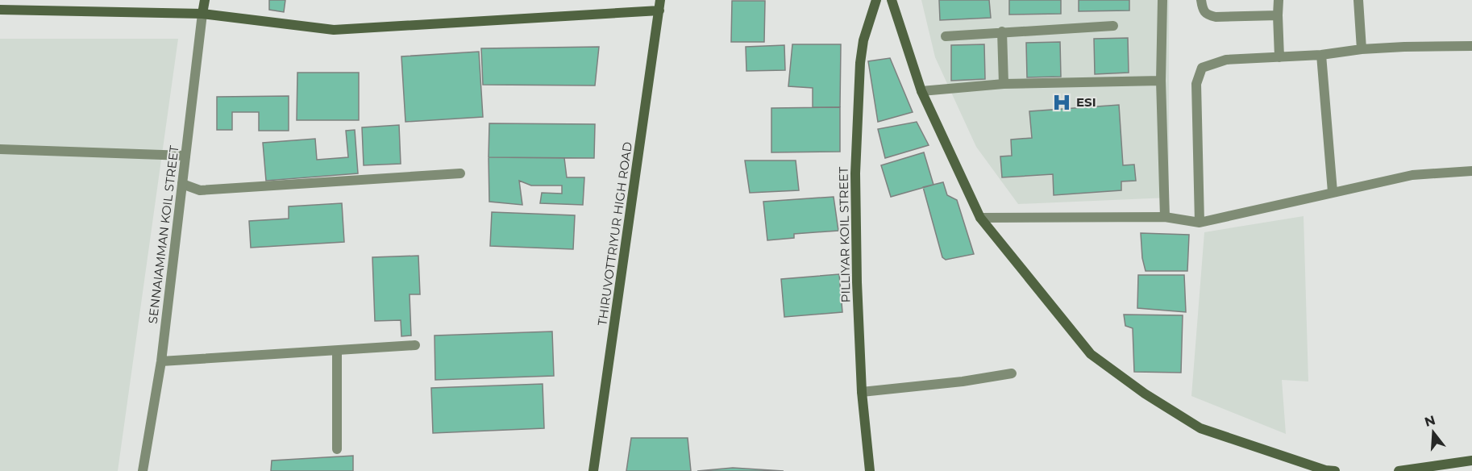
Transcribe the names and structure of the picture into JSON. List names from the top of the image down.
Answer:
{
  "streets": {
    "main road": ["THIRUVOTTRIYUR HIGH ROAD", "SENNAIAMMAN KOIL STREET", "PILLIYAR KOIL STREET"]
  },
  "places": {
    "hospital": ["ESI"]
  },
  "north": "top"
}
